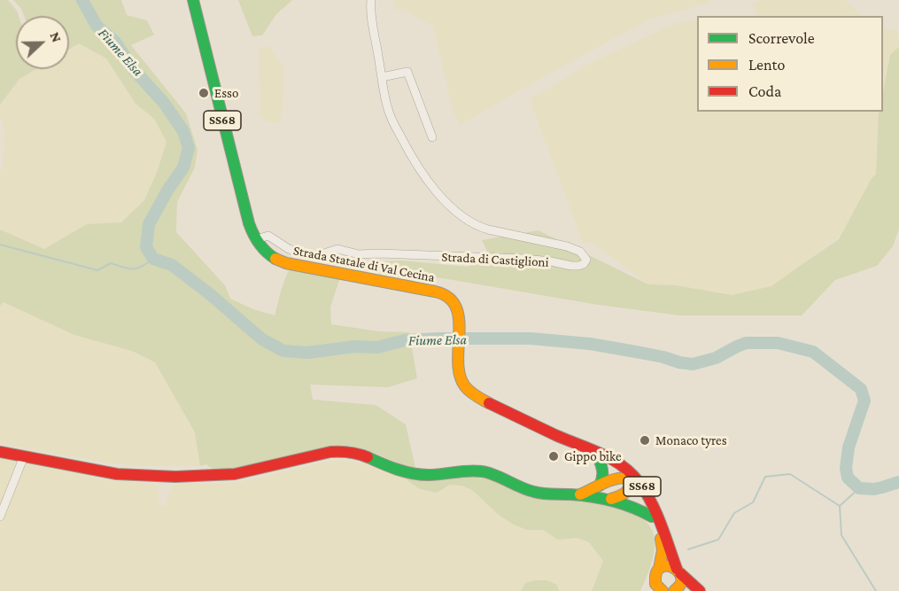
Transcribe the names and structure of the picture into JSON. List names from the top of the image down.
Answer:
{
  "streets": {
    "main road": ["SS68", "Strada Statale di Val Cecina"],
    "street": ["Strada di Castiglioni"]
  },
  "crossings": [
    ["Strada di Castiglioni", "Strada Statale di Val Cecina"]
  ],
  "water": ["Fiume Elsa"],
  "places": ["Esso", "Monaco tyres", "Gippo bike"],
  "legend": ["Scorrevole", "Lento", "Coda"],
  "north": "right"
}
